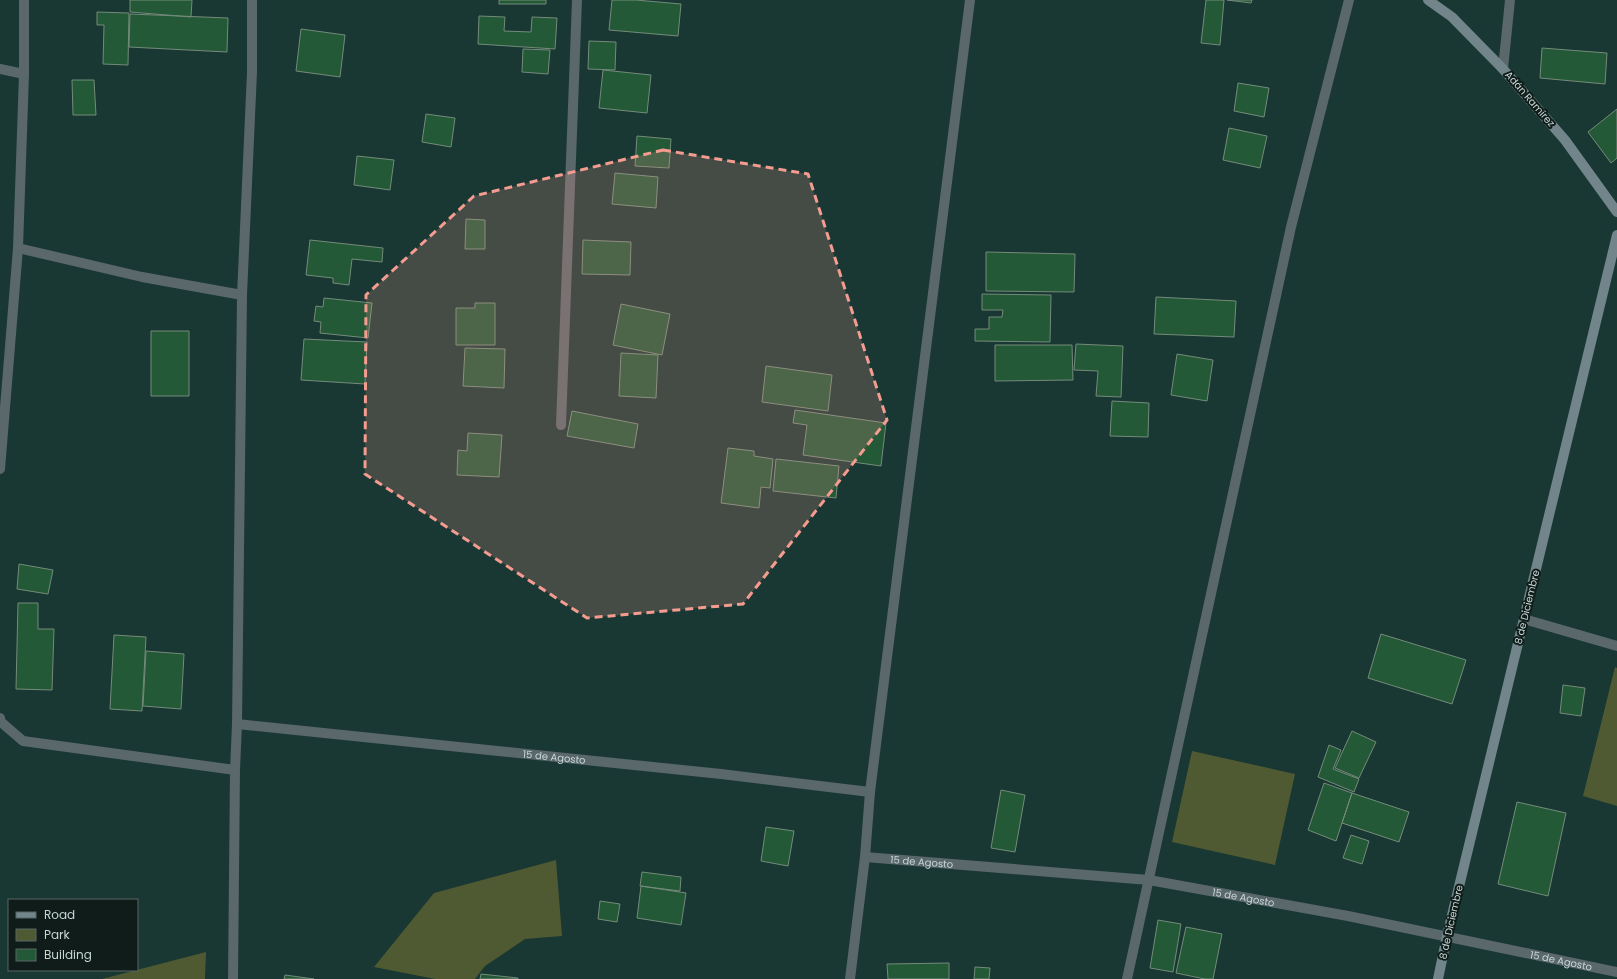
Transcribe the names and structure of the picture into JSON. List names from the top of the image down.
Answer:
{
  "streets": {
    "street": ["Adán Ramírez", "8 de Diciembre", "15 de Agosto"]
  },
  "crossings": [
    ["8 de Diciembre", "15 de Agosto"]
  ],
  "legend": ["Road", "Park", "Building"]
}
